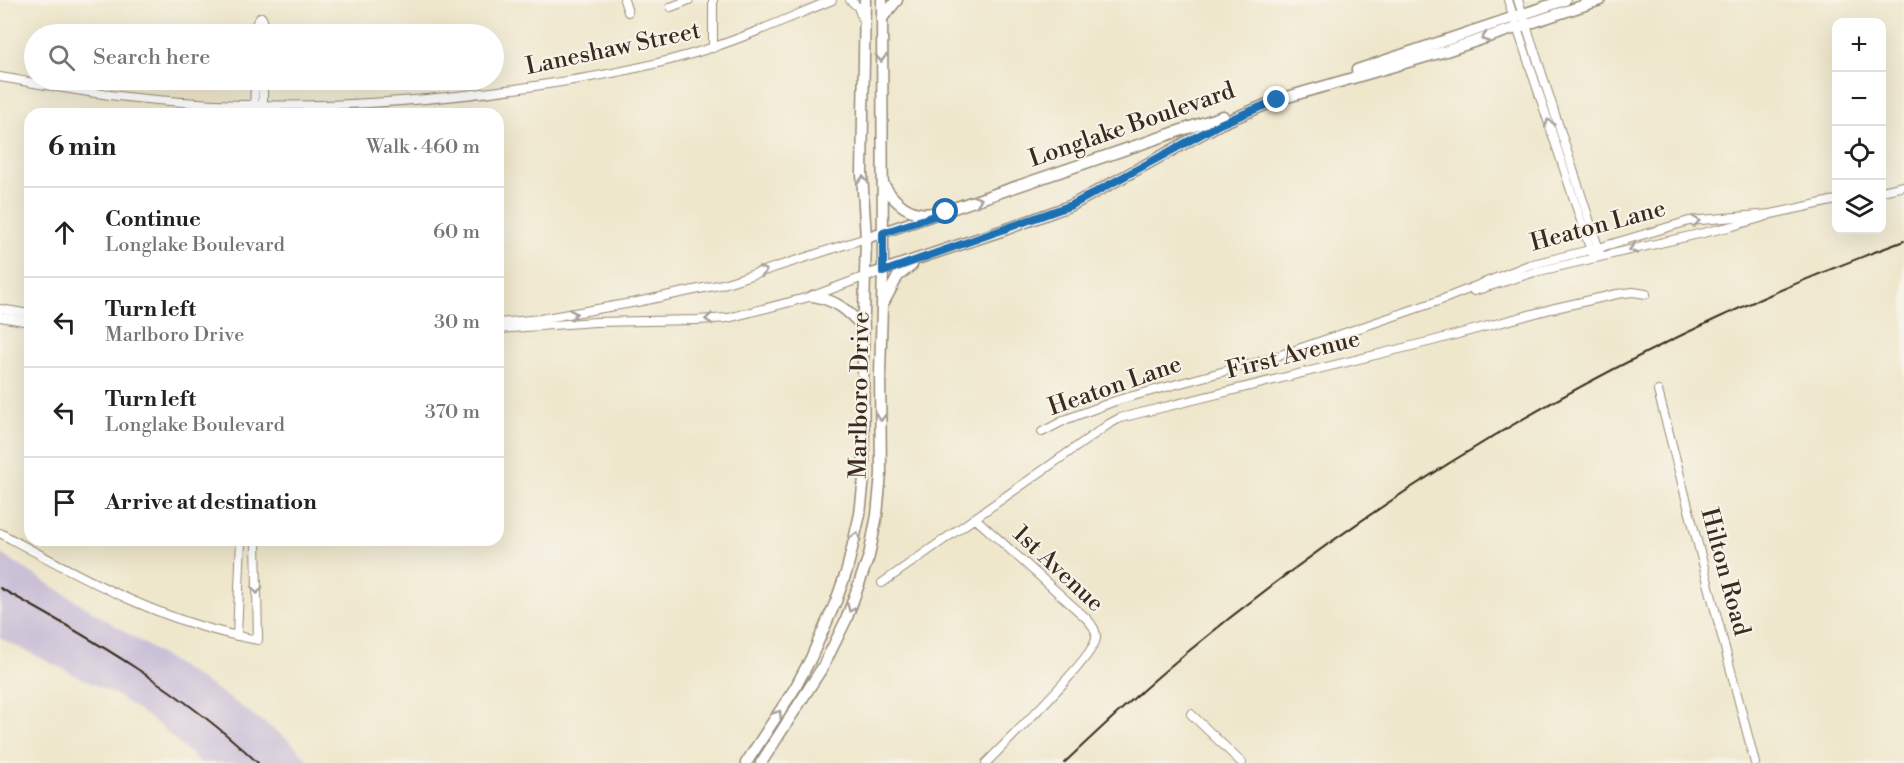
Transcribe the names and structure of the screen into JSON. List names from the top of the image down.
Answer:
{
  "streets": {
    "main road": ["Longlake Boulevard", "Marlboro Drive"],
    "street": [
      "Laneshaw Street",
      "Heaton Lane",
      "First Avenue",
      "1st Avenue",
      "Hilton Road"
    ]
  },
  "crossings": [
    ["Longlake Boulevard", "Marlboro Drive"],
    ["First Avenue", "1st Avenue"]
  ],
  "page": {
    "map_buttons": ["+", "−"],
    "search": "Search here",
    "heading": ["6 min", "Walk · 460 m"],
    "list": [
      ["Continue", "Longlake Boulevard", "60 m"],
      ["Turn left", "Marlboro Drive", "30 m"],
      ["Turn left", "Longlake Boulevard", "370 m"],
      "Arrive at destination"
    ]
  }
}
